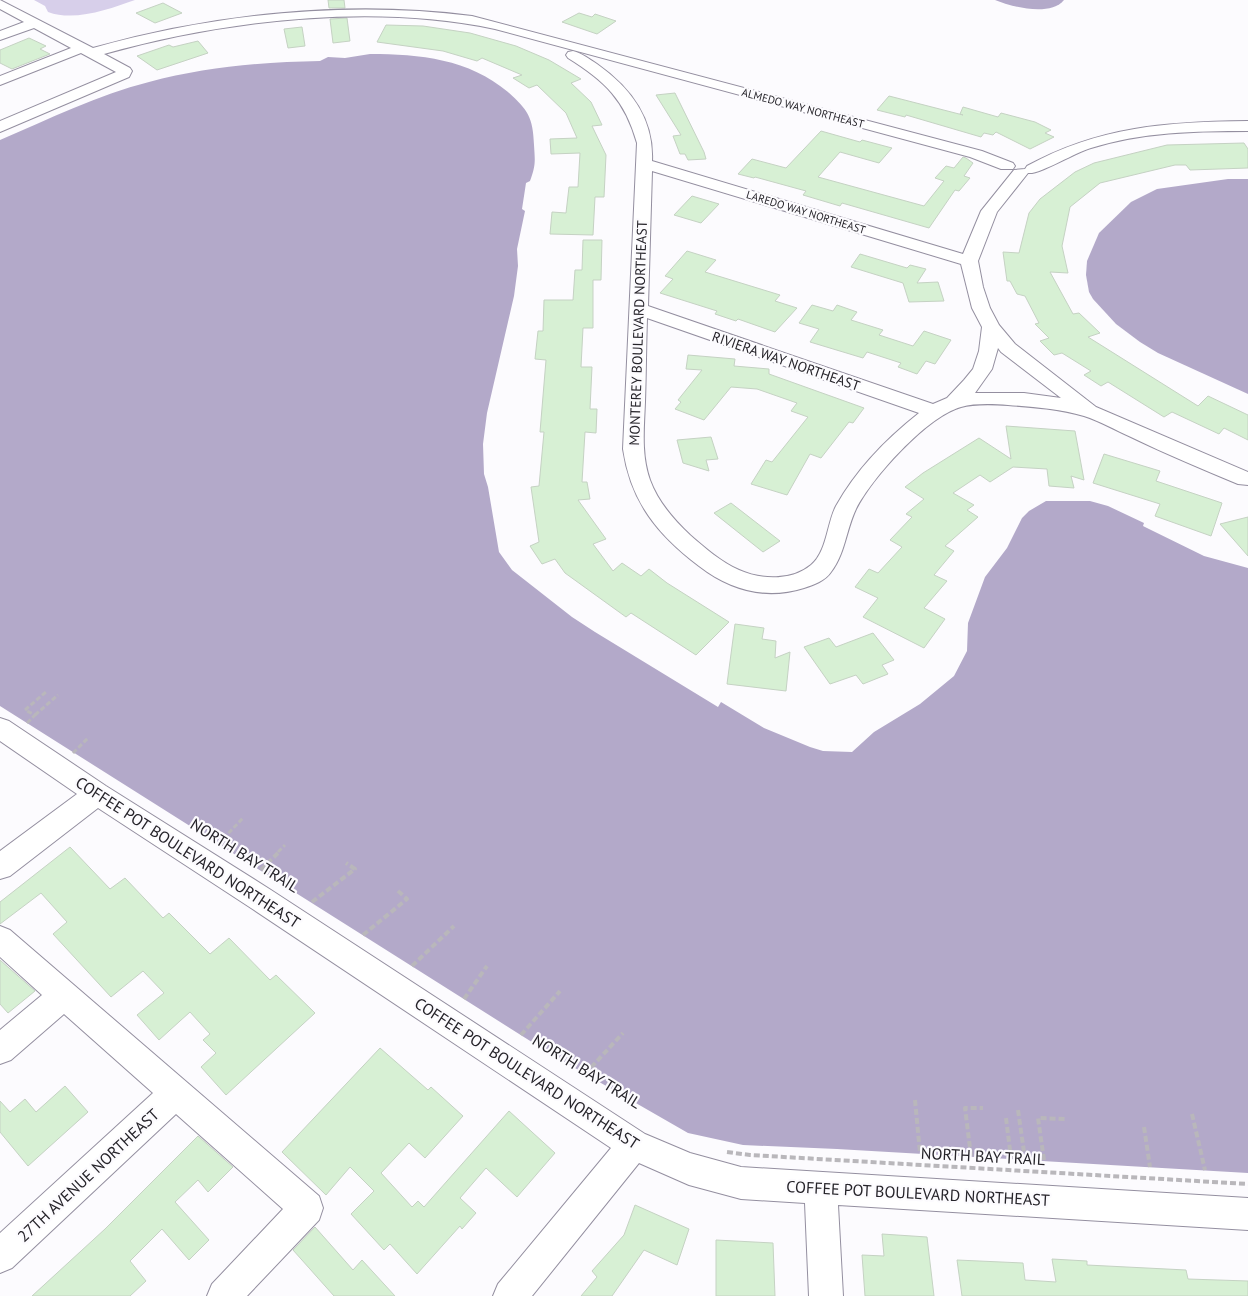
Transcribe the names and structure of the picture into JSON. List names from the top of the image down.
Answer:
{
  "streets": {
    "street": [
      "ALMEDO WAY NORTHEAST",
      "LAREDO WAY NORTHEAST",
      "MONTEREY BOULEVARD NORTHEAST",
      "RIVIERA WAY NORTHEAST",
      "COFFEE POT BOULEVARD NORTHEAST",
      "27TH AVENUE NORTHEAST"
    ],
    "path": ["NORTH BAY TRAIL"]
  },
  "crossings": [
    ["LAREDO WAY NORTHEAST", "MONTEREY BOULEVARD NORTHEAST"],
    ["MONTEREY BOULEVARD NORTHEAST", "RIVIERA WAY NORTHEAST"]
  ]
}
